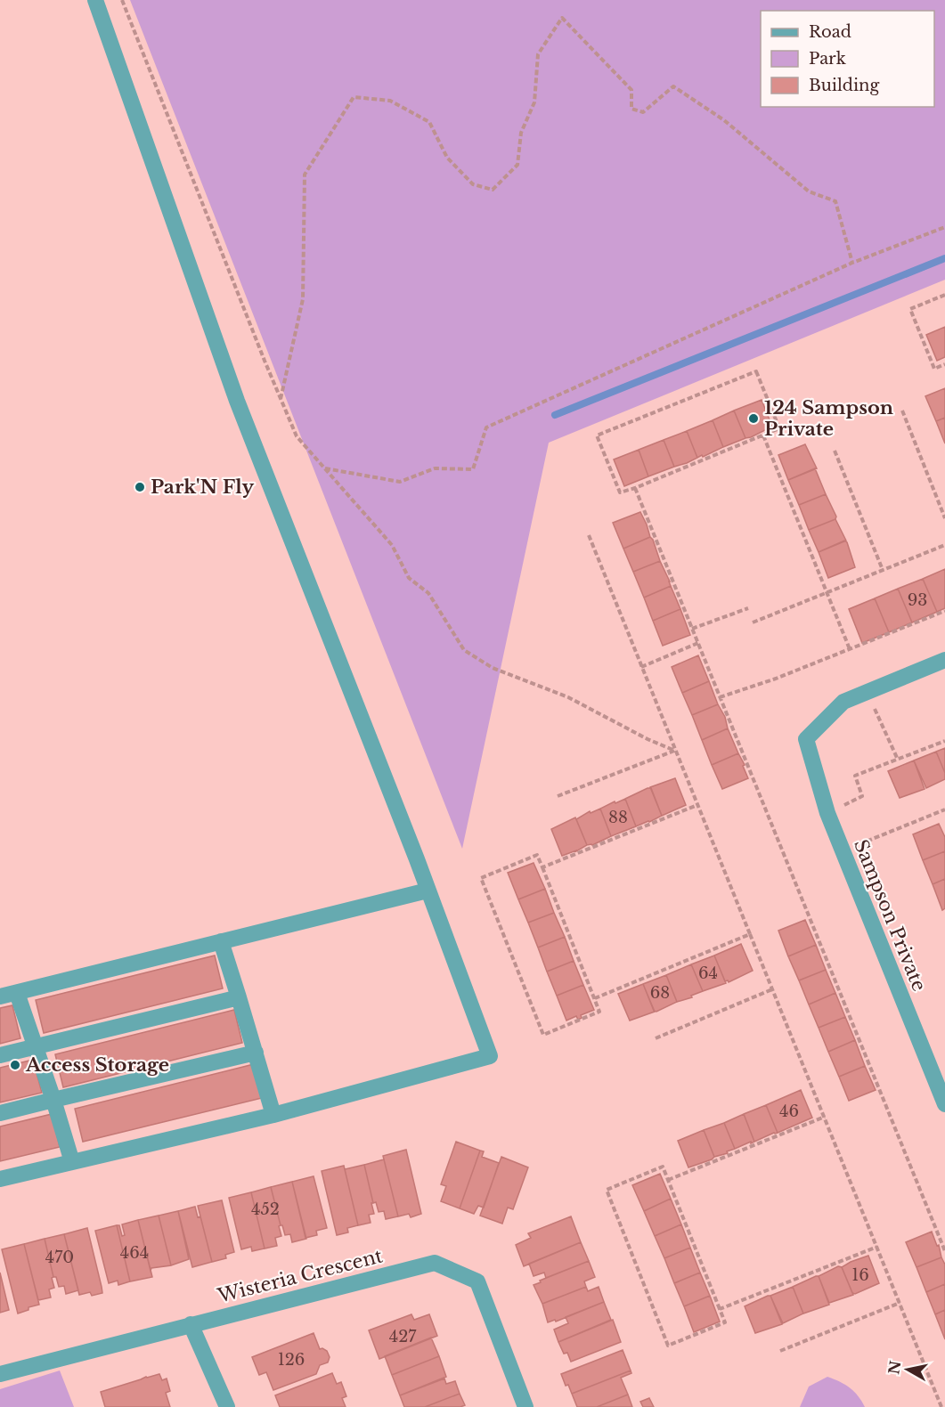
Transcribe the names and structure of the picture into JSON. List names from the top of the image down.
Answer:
{
  "streets": {
    "street": ["Sampson Private", "Wisteria Crescent"]
  },
  "places": ["124 Sampson Private", "Park'N Fly", "Access Storage"],
  "house_numbers": [
    "93",
    "88",
    "64",
    "68",
    "46",
    "452",
    "464",
    "470",
    "16",
    "427",
    "126"
  ],
  "legend": ["Road", "Park", "Building"],
  "north": "left"
}
